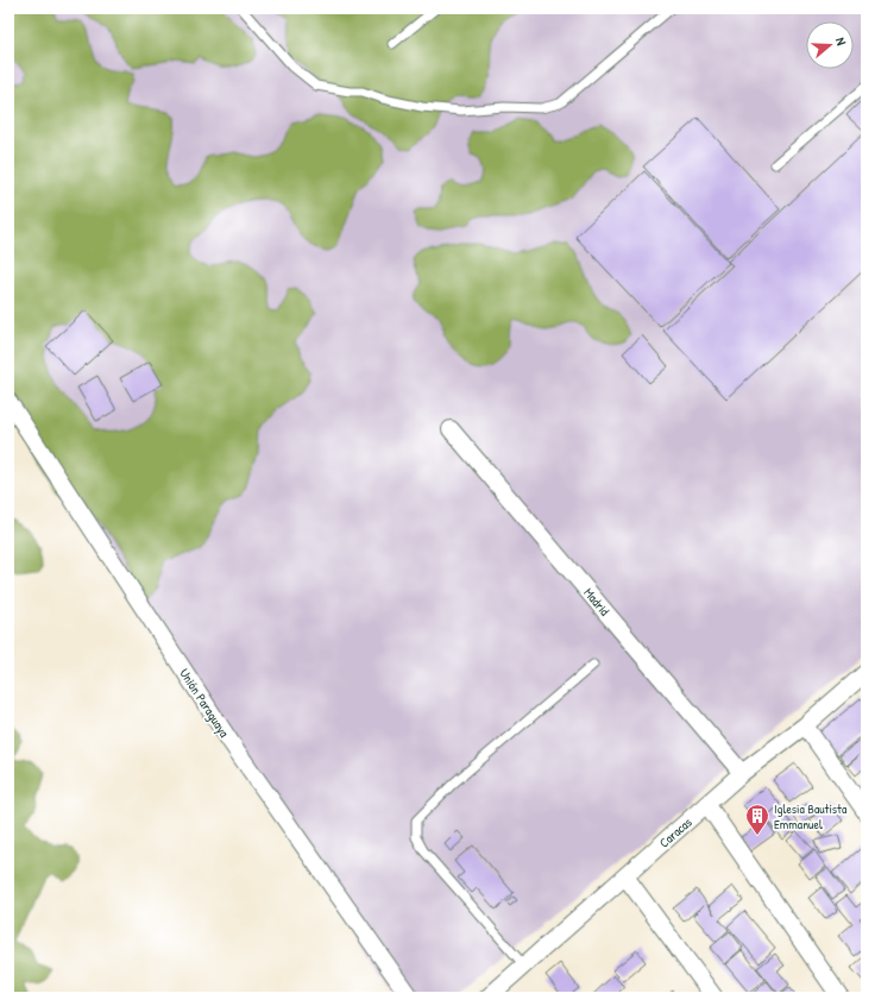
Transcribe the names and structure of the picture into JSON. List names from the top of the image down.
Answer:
{
  "streets": {
    "street": ["Madrid", "Unión Paraguaya", "Caracas"]
  },
  "crossings": [
    ["Madrid", "Caracas"]
  ],
  "places": {
    "building": ["Iglesia Bautista Emmanuel"]
  },
  "north": "right"
}
